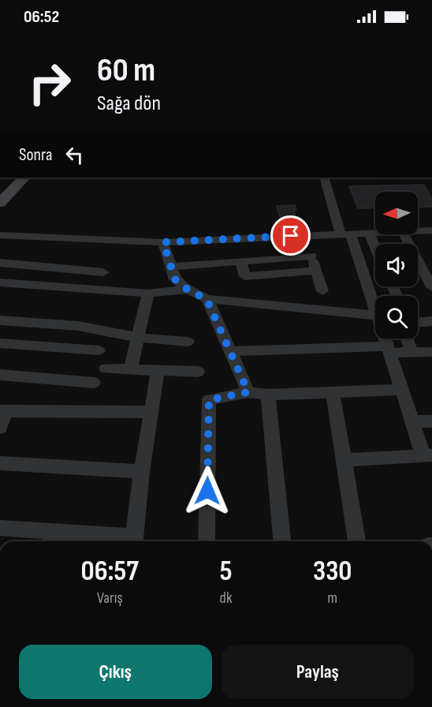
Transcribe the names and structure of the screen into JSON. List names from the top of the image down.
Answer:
{
  "north": "left",
  "page": {
    "status": "06:52",
    "turn": ["60 m", "Sağa dön"],
    "then": "Sonra",
    "eta": [
      "06:57",
      "Varış",
      "5",
      "dk",
      "330",
      "m"
    ],
    "buttons": ["Çıkış", "Paylaş"]
  }
}
